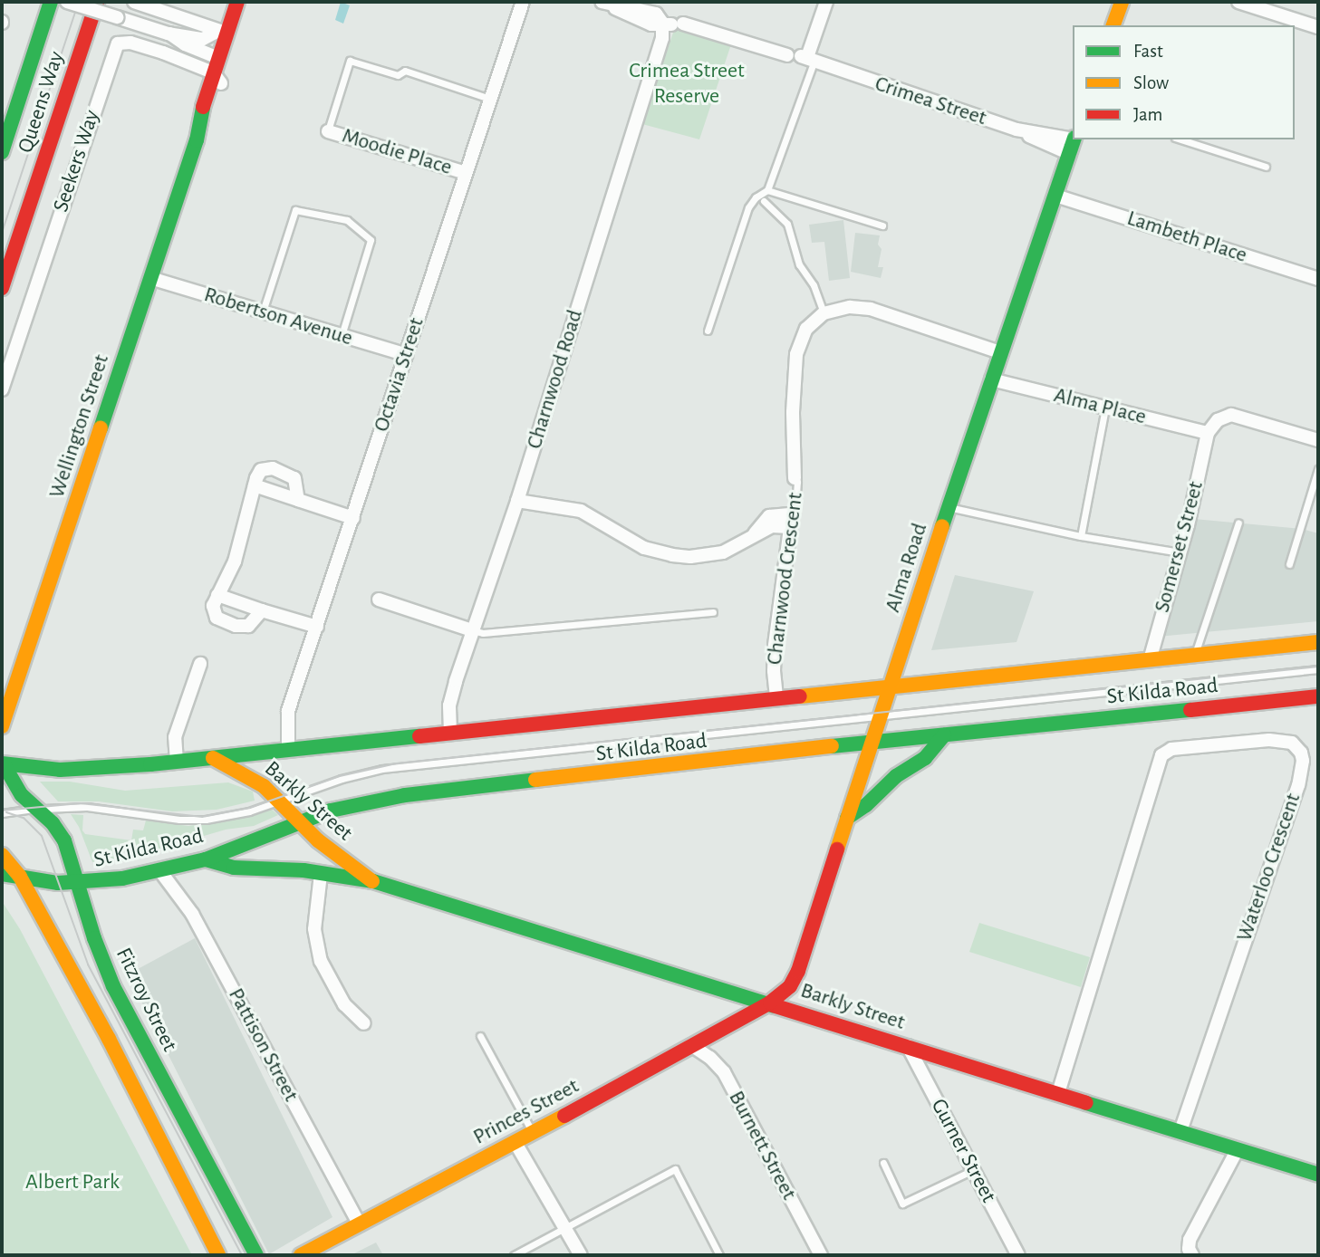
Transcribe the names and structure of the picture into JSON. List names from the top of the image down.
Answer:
{
  "streets": {
    "main road": [
      "Queens Way",
      "Wellington Street",
      "Alma Road",
      "St Kilda Road",
      "Barkly Street",
      "Fitzroy Street",
      "Princes Street"
    ],
    "street": [
      "Crimea Street",
      "Moodie Place",
      "Seekers Way",
      "Lambeth Place",
      "Robertson Avenue",
      "Octavia Street",
      "Charnwood Road",
      "Alma Place",
      "Somerset Street",
      "Charnwood Crescent",
      "Waterloo Crescent",
      "Pattison Street",
      "Burnett Street",
      "Gurner Street"
    ]
  },
  "crossings": [
    ["Crimea Street", "Charnwood Road"],
    ["Crimea Street", "Alma Road"],
    ["Moodie Place", "Octavia Street"],
    ["Seekers Way", "Wellington Street"],
    ["Lambeth Place", "Alma Road"],
    ["Robertson Avenue", "Octavia Street"],
    ["Robertson Avenue", "Wellington Street"],
    ["Octavia Street", "St Kilda Road"],
    ["Charnwood Road", "St Kilda Road"],
    ["Alma Place", "Somerset Street"],
    ["Alma Place", "Alma Road"],
    ["Somerset Street", "St Kilda Road"],
    ["Alma Road", "St Kilda Road"],
    ["Alma Road", "Barkly Street"],
    ["Alma Road", "Princes Street"],
    ["Charnwood Crescent", "St Kilda Road"],
    ["St Kilda Road", "Barkly Street"],
    ["St Kilda Road", "Fitzroy Street"],
    ["St Kilda Road", "Pattison Street"],
    ["Barkly Street", "Waterloo Crescent"],
    ["Barkly Street", "Princes Street"],
    ["Barkly Street", "Gurner Street"],
    ["Pattison Street", "Princes Street"],
    ["Princes Street", "Burnett Street"]
  ],
  "parks": ["Crimea Street Reserve", "Albert Park"],
  "legend": ["Fast", "Slow", "Jam"]
}
